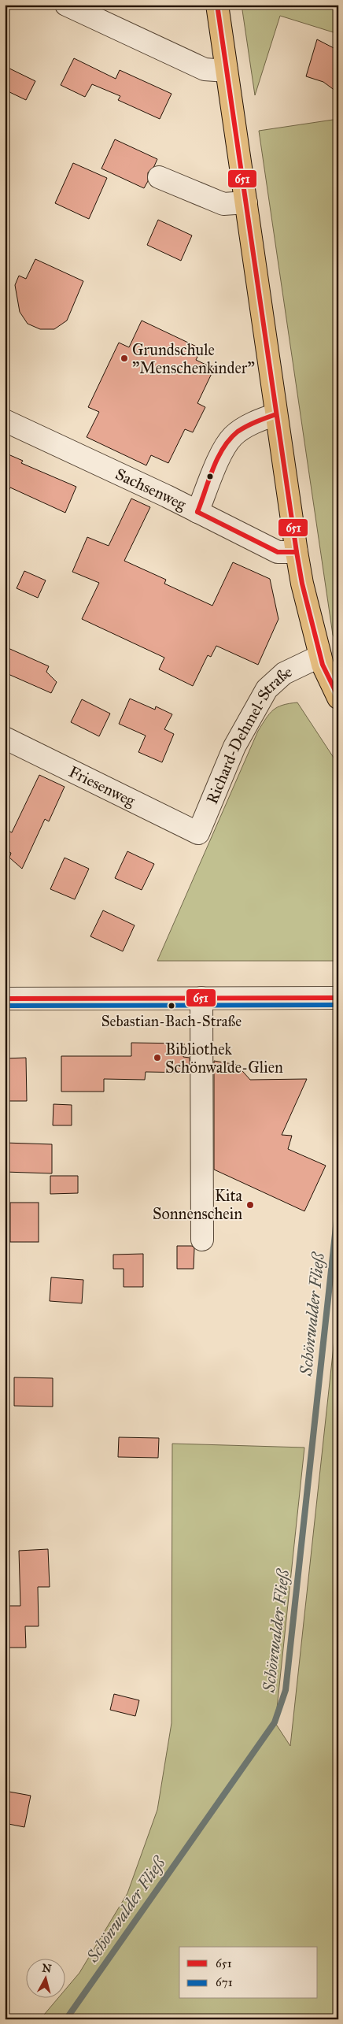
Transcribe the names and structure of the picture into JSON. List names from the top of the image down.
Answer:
{
  "streets": {
    "street": ["Sachsenweg", "Richard-Dehmel-Straße", "Friesenweg"]
  },
  "crossings": [
    ["Richard-Dehmel-Straße", "Friesenweg"]
  ],
  "water": ["Schönwalder Fließ"],
  "places": [
    "Grundschule \"Menschenkinder\"",
    "Sebastian-Bach-Straße",
    "Bibliothek Schönwalde-Glien",
    "Kita Sonnenschein"
  ],
  "lines": ["transit line 651", "transit line 671"],
  "legend": ["651", "671"],
  "north": "top"
}
